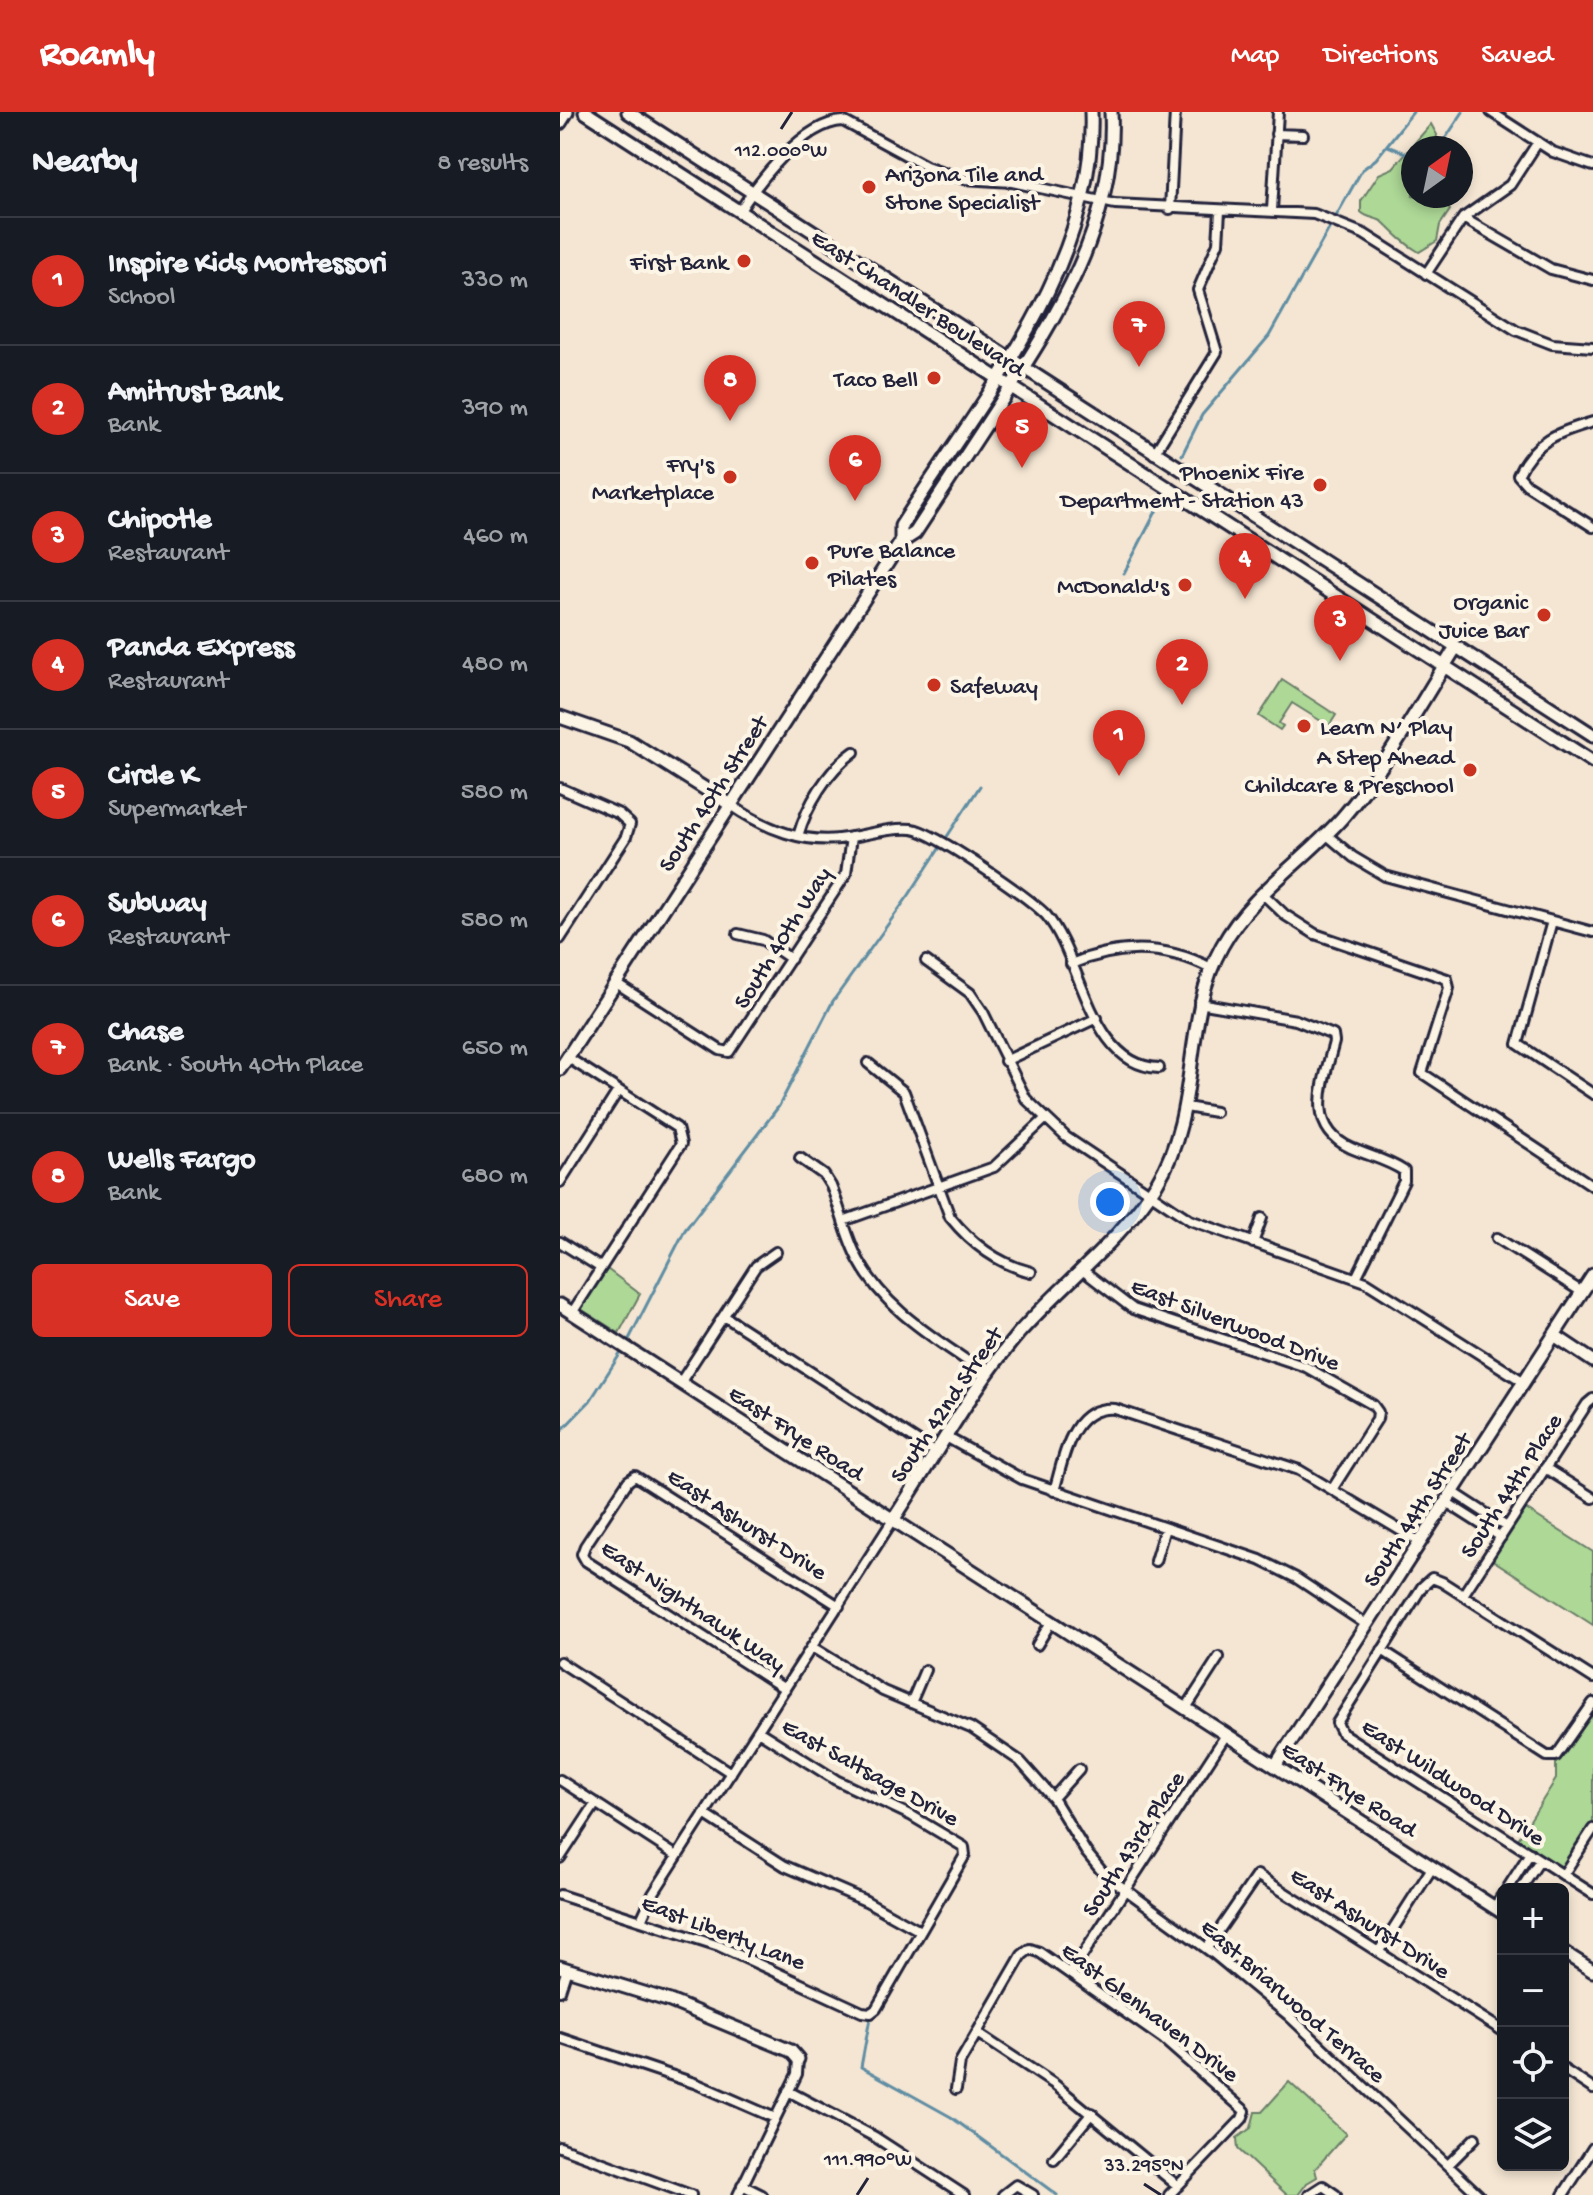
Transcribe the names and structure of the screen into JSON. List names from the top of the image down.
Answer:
{
  "streets": {
    "street": [
      "East Chandler Boulevard",
      "South 40th Street",
      "South 40th Way",
      "East Silverwood Drive",
      "South 42nd Street",
      "East Frye Road",
      "South 44th Place",
      "South 44th Street",
      "East Ashurst Drive",
      "East Nighthawk Way",
      "East Saltsage Drive",
      "East Wildwood Drive",
      "South 43rd Place",
      "East Liberty Lane",
      "East Briarwood Terrace",
      "East Glenhaven Drive"
    ]
  },
  "crossings": [
    ["East Chandler Boulevard", "South 40th Street"],
    ["East Chandler Boulevard", "South 42nd Street"],
    ["South 40th Street", "South 40th Way"],
    ["East Silverwood Drive", "South 42nd Street"],
    ["South 42nd Street", "East Frye Road"],
    ["South 42nd Street", "East Ashurst Drive"],
    ["South 42nd Street", "East Nighthawk Way"],
    ["South 42nd Street", "East Saltsage Drive"],
    ["South 42nd Street", "East Liberty Lane"],
    ["South 42nd Street", "East Briarwood Terrace"],
    ["East Frye Road", "South 44th Street"],
    ["East Frye Road", "South 43rd Place"],
    ["East Ashurst Drive", "East Nighthawk Way"],
    ["East Ashurst Drive", "East Briarwood Terrace"],
    ["East Saltsage Drive", "East Liberty Lane"],
    ["South 43rd Place", "East Briarwood Terrace"],
    ["South 43rd Place", "East Glenhaven Drive"]
  ],
  "places": [
    "Arizona Tile and Stone Specialist",
    "First Bank",
    "Taco Bell",
    "Fry's Marketplace",
    "Phoenix Fire Department - Station 43",
    "Pure Balance Pilates",
    "McDonald's",
    "Organic Juice Bar",
    "Safeway",
    "Learn N’ Play",
    "A Step Ahead Childcare & Preschool"
  ],
  "north": "top right",
  "page": {
    "header": "Roamly",
    "nav": ["Map", "Directions", "Saved"],
    "heading": ["Nearby", "8 results"],
    "list": [
      {
        "mark": "1",
        "name": "Inspire Kids Montessori",
        "note": "School",
        "value": "330 m"
      },
      {
        "mark": "2",
        "name": "Amitrust Bank",
        "note": "Bank",
        "value": "390 m"
      },
      {
        "mark": "3",
        "name": "Chipotle",
        "note": "Restaurant",
        "value": "460 m"
      },
      {
        "mark": "4",
        "name": "Panda Express",
        "note": "Restaurant",
        "value": "480 m"
      },
      {
        "mark": "5",
        "name": "Circle K",
        "note": "Supermarket",
        "value": "580 m"
      },
      {
        "mark": "6",
        "name": "Subway",
        "note": "Restaurant",
        "value": "580 m"
      },
      {
        "mark": "7",
        "name": "Chase",
        "note": "Bank · South 40th Place",
        "value": "650 m"
      },
      {
        "mark": "8",
        "name": "Wells Fargo",
        "note": "Bank",
        "value": "680 m"
      }
    ],
    "pins": [
      "7",
      "8",
      "5",
      "6",
      "4",
      "3",
      "2",
      "1"
    ],
    "buttons": ["Save", "Share"],
    "map_buttons": ["+", "−"]
  },
  "coordinates": ["112.000°W", "111.990°W", "33.295°N"]
}
